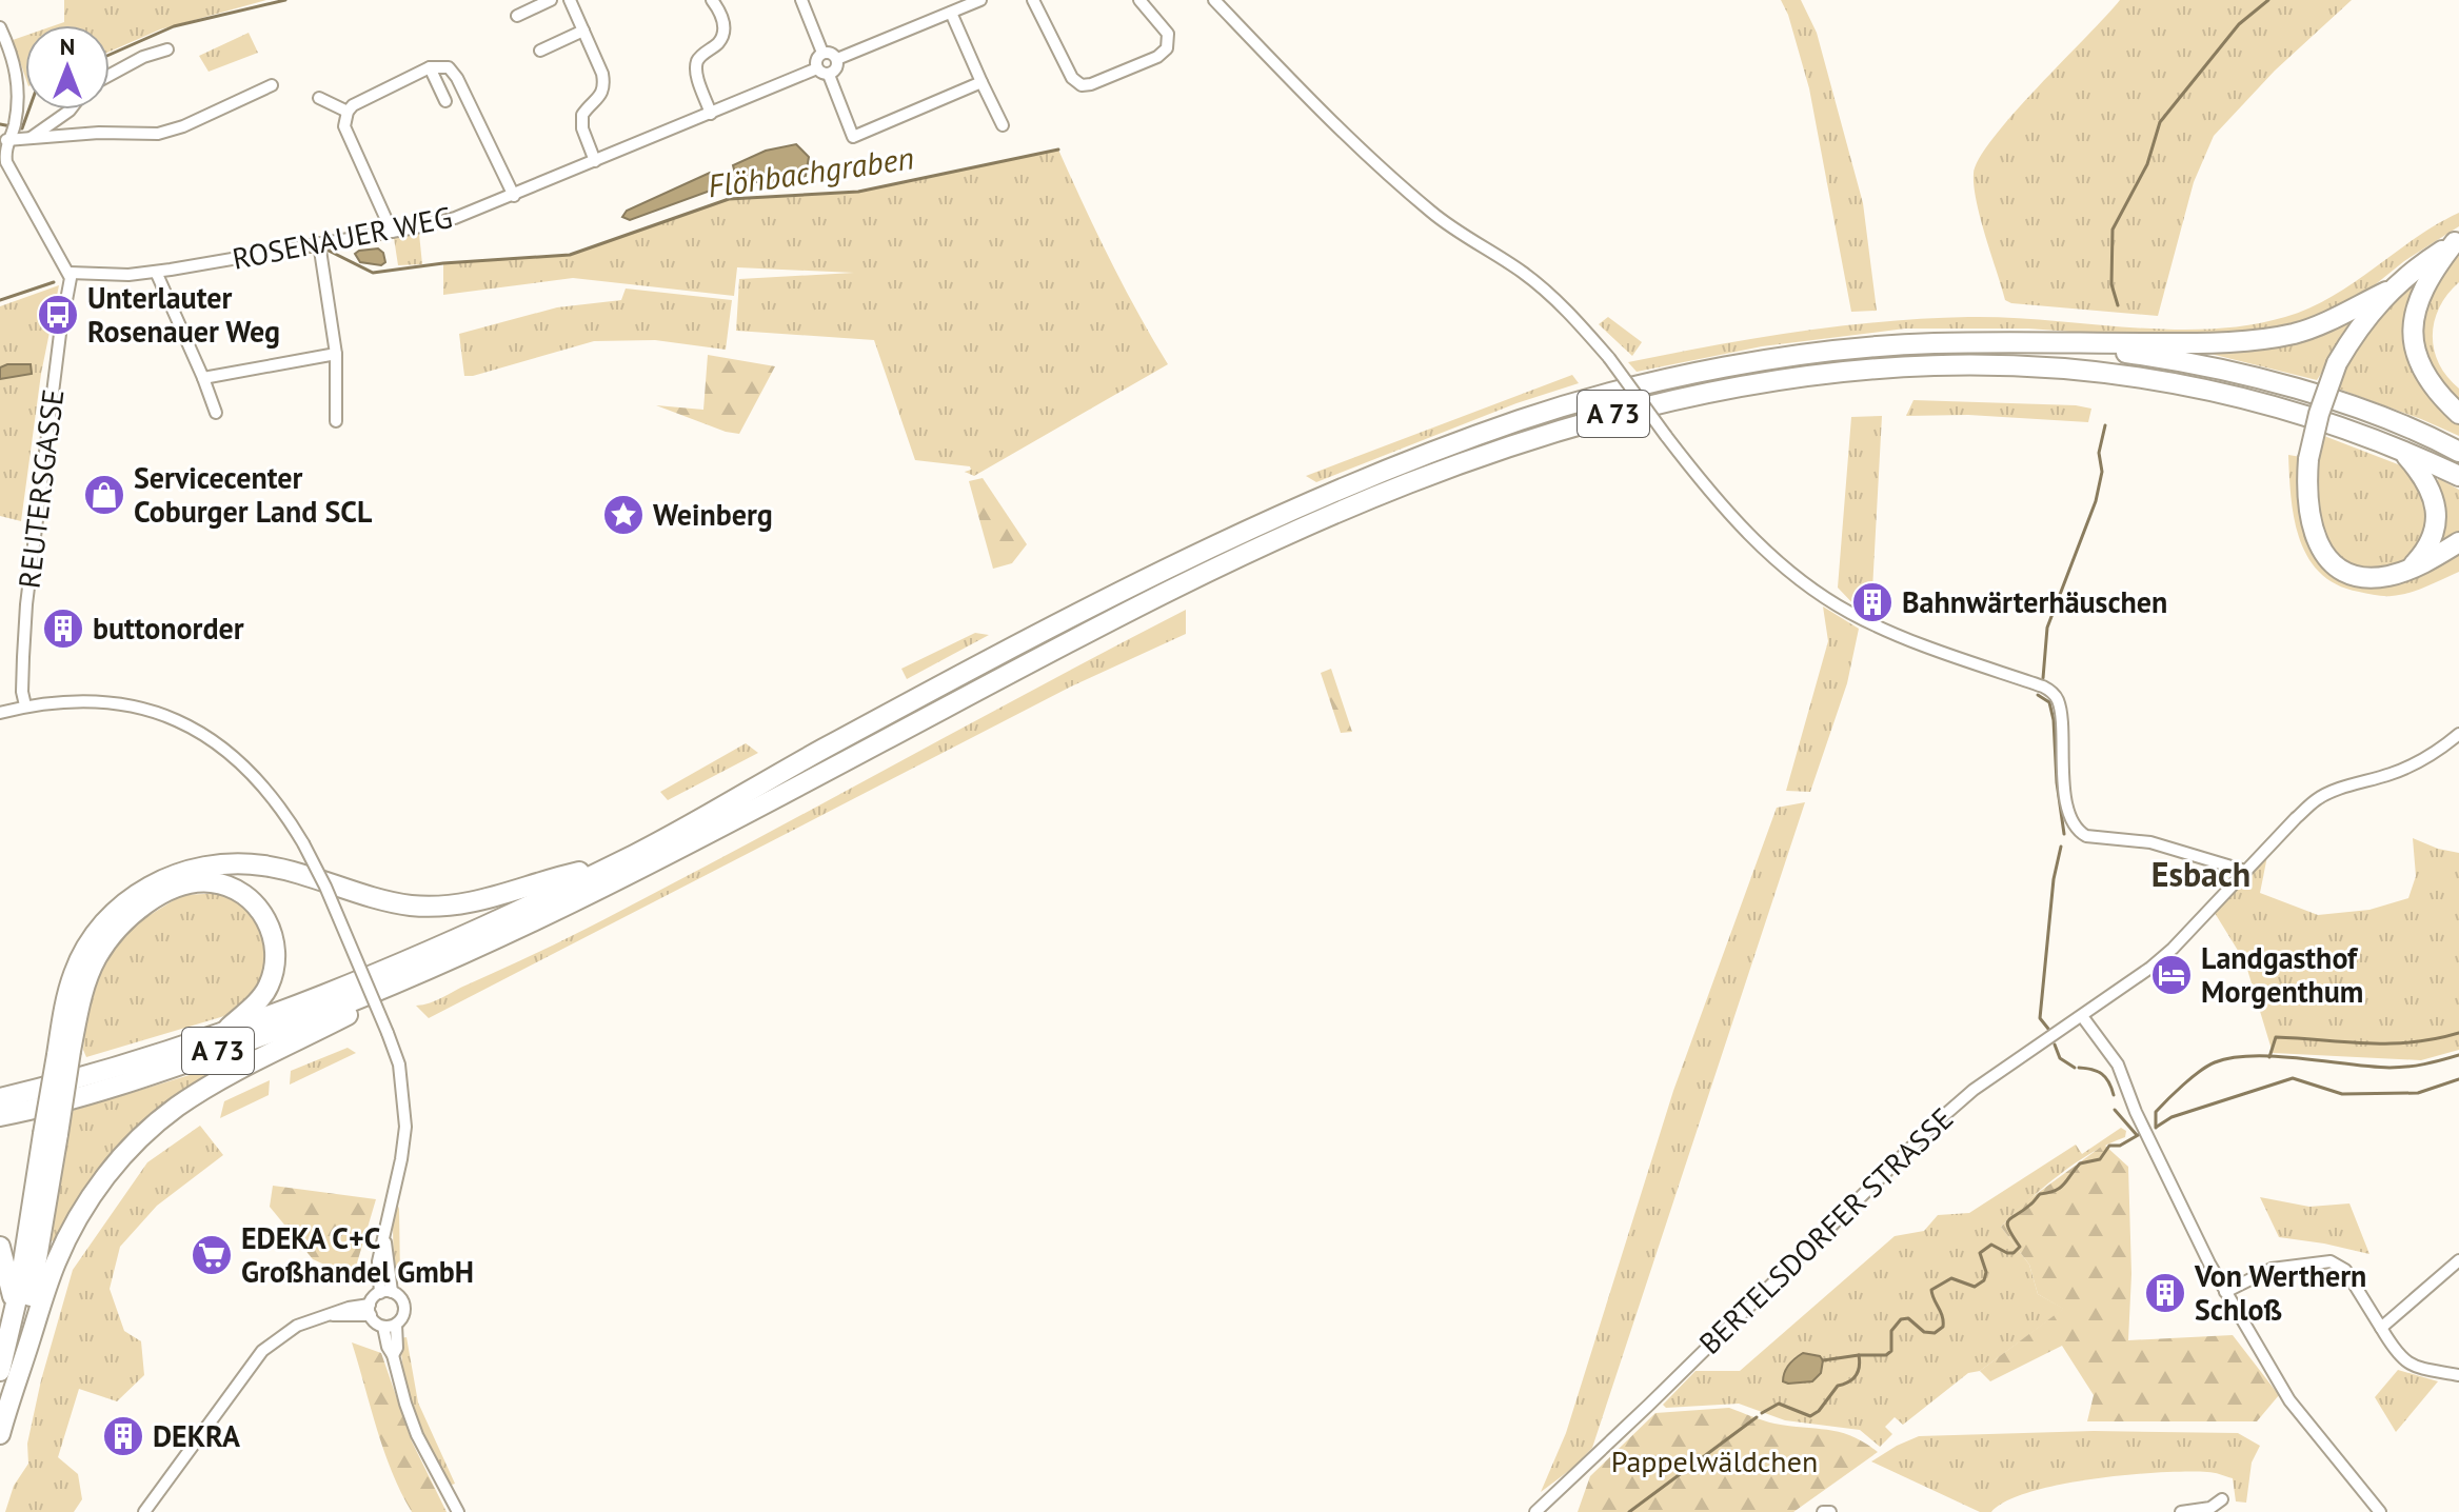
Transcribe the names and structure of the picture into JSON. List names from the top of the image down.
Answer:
{
  "streets": {
    "highway": ["A 73"],
    "street": ["ROSENAUER WEG", "REUTERSGASSE", "BERTELSDORFER STRASSE"]
  },
  "crossings": [
    ["ROSENAUER WEG", "REUTERSGASSE"]
  ],
  "districts": ["Esbach"],
  "water": ["Flöhbachgraben"],
  "parks": ["Pappelwäldchen"],
  "places": {
    "bus stop": ["Unterlauter Rosenauer Weg"],
    "shop": ["Servicecenter Coburger Land SCL"],
    "place": ["Weinberg"],
    "building": [
      "Bahnwärterhäuschen",
      "buttonorder",
      "Von Werthern Schloß",
      "DEKRA"
    ],
    "hotel": ["Landgasthof Morgenthum"],
    "supermarket": ["EDEKA C+C Großhandel GmbH"]
  },
  "north": "top"
}
